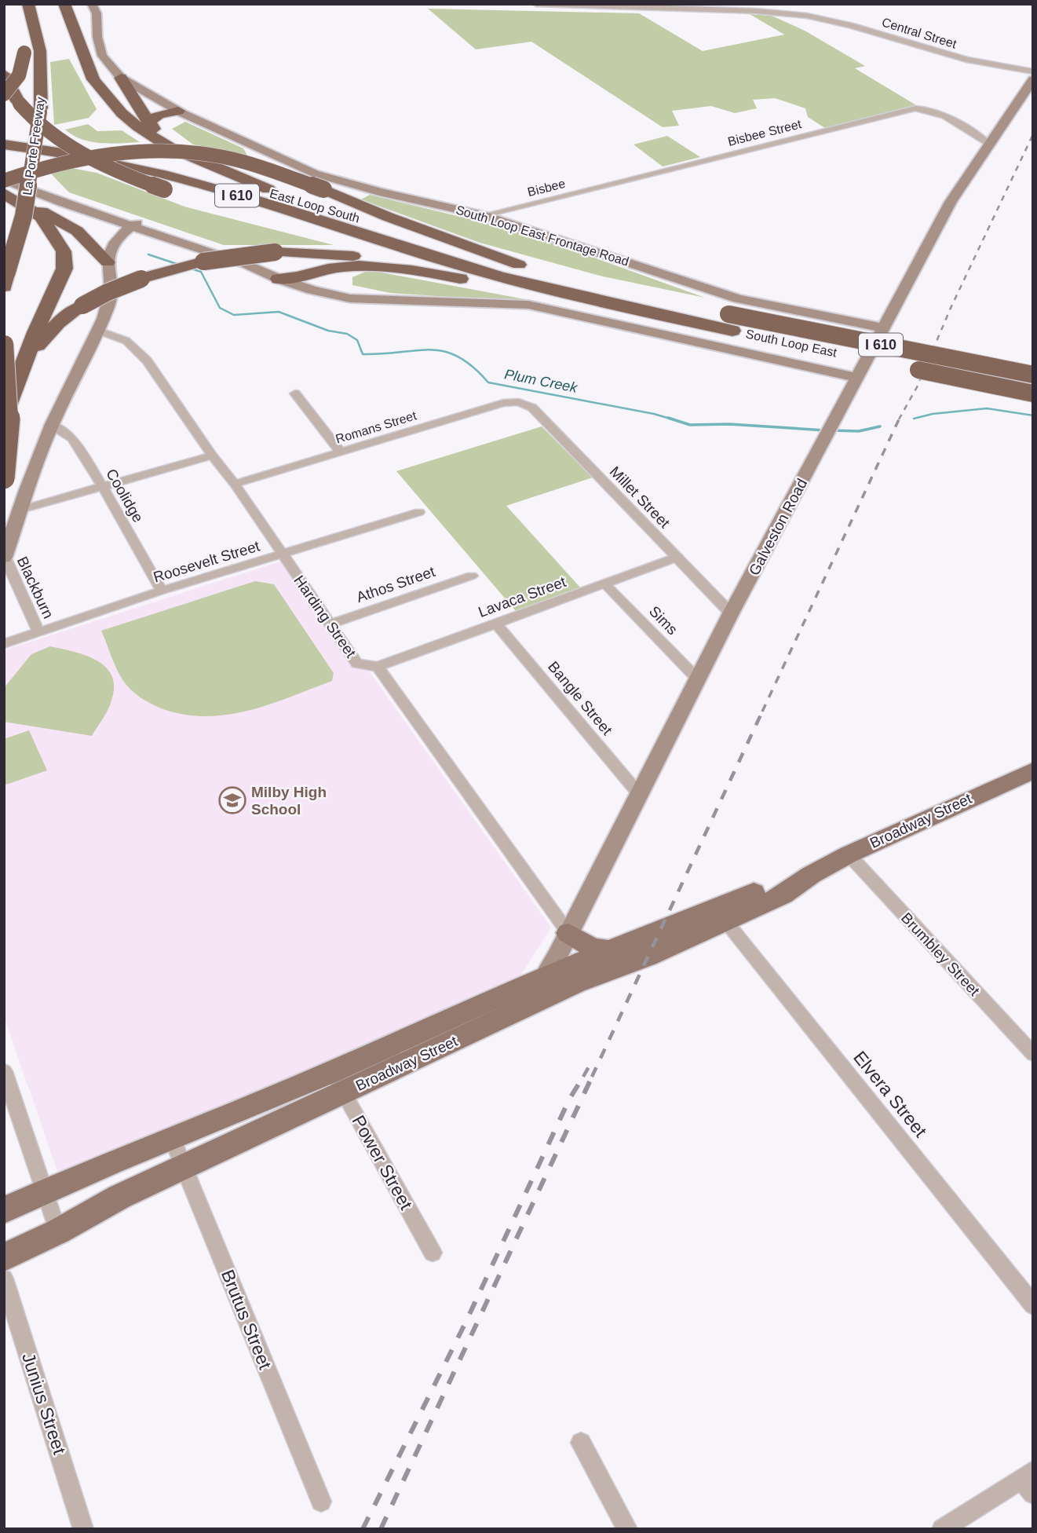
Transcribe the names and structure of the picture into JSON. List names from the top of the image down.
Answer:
{
  "streets": {
    "highway": [
      "La Porte Freeway",
      "I 610",
      "East Loop South",
      "South Loop East"
    ],
    "main road": ["South Loop East Frontage Road", "Galveston Road", "Broadway Street"],
    "street": [
      "Central Street",
      "Bisbee Street",
      "Bisbee",
      "Romans Street",
      "Coolidge",
      "Millet Street",
      "Roosevelt Street",
      "Athos Street",
      "Blackburn",
      "Lavaca Street",
      "Harding Street",
      "Sims",
      "Bangle Street",
      "Brumbley Street",
      "Elvera Street",
      "Power Street",
      "Brutus Street",
      "Junius Street"
    ]
  },
  "crossings": [
    ["Bisbee Street", "Bisbee"],
    ["Bisbee Street", "Galveston Road"],
    ["Bisbee", "South Loop East Frontage Road"],
    ["I 610", "East Loop South"],
    ["I 610", "South Loop East"],
    ["East Loop South", "South Loop East"],
    ["South Loop East Frontage Road", "Galveston Road"],
    ["Romans Street", "Millet Street"],
    ["Romans Street", "Harding Street"],
    ["Coolidge", "Roosevelt Street"],
    ["Millet Street", "Galveston Road"],
    ["Millet Street", "Lavaca Street"],
    ["Galveston Road", "Sims"],
    ["Galveston Road", "Bangle Street"],
    ["Galveston Road", "Broadway Street"],
    ["Roosevelt Street", "Blackburn"],
    ["Roosevelt Street", "Harding Street"],
    ["Athos Street", "Harding Street"],
    ["Lavaca Street", "Harding Street"],
    ["Lavaca Street", "Sims"],
    ["Lavaca Street", "Bangle Street"],
    ["Broadway Street", "Brumbley Street"],
    ["Broadway Street", "Elvera Street"],
    ["Broadway Street", "Power Street"],
    ["Broadway Street", "Brutus Street"]
  ],
  "water": ["Plum Creek"],
  "places": {
    "school or university": ["Milby High School"]
  }
}
